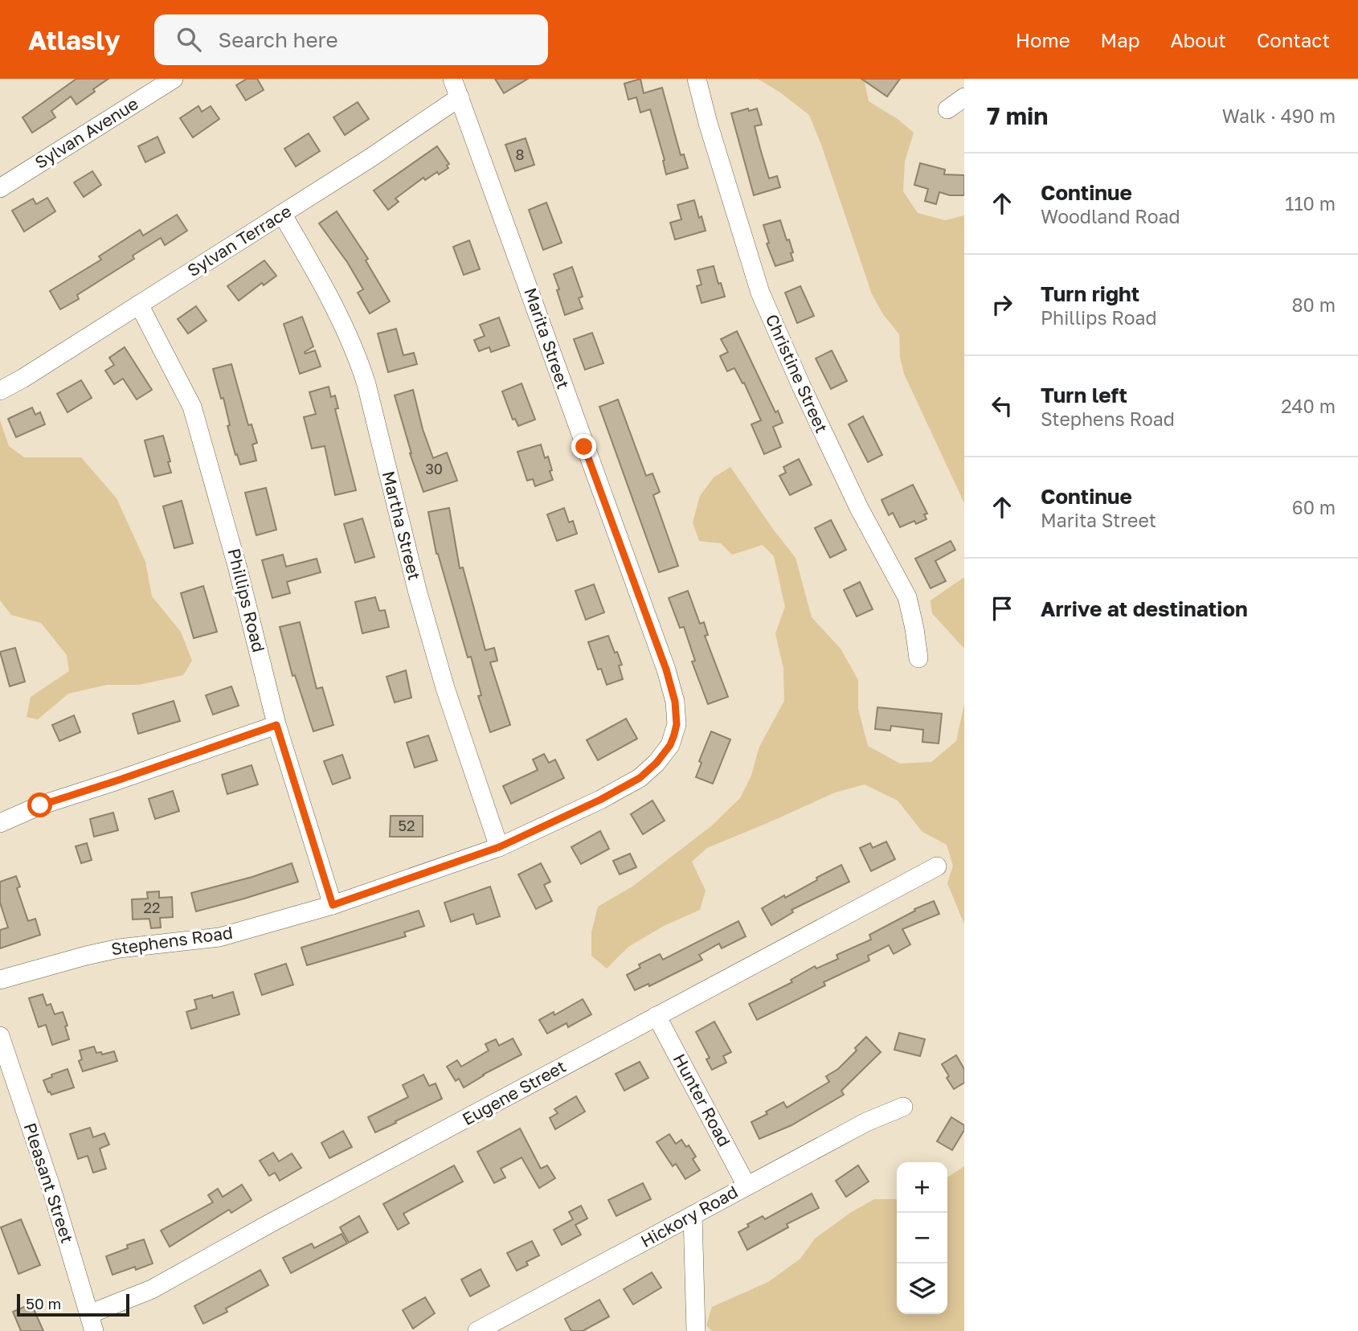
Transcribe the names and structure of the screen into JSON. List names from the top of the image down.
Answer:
{
  "streets": {
    "street": [
      "Sylvan Avenue",
      "Sylvan Terrace",
      "Marita Street",
      "Christine Street",
      "Martha Street",
      "Phillips Road",
      "Stephens Road",
      "Eugene Street",
      "Hunter Road",
      "Pleasant Street",
      "Hickory Road"
    ]
  },
  "crossings": [
    ["Sylvan Terrace", "Marita Street"],
    ["Sylvan Terrace", "Martha Street"],
    ["Sylvan Terrace", "Phillips Road"],
    ["Marita Street", "Stephens Road"],
    ["Martha Street", "Stephens Road"],
    ["Phillips Road", "Stephens Road"],
    ["Eugene Street", "Hunter Road"],
    ["Eugene Street", "Pleasant Street"],
    ["Hunter Road", "Hickory Road"]
  ],
  "house_numbers": [
    "8",
    "30",
    "52",
    "22"
  ],
  "scale_bar": "50 m",
  "page": {
    "header": "Atlasly",
    "search": "Search here",
    "nav": [
      "Home",
      "Map",
      "About",
      "Contact"
    ],
    "heading": ["7 min", "Walk · 490 m"],
    "list": [
      ["Continue", "Woodland Road", "110 m"],
      ["Turn right", "Phillips Road", "80 m"],
      ["Turn left", "Stephens Road", "240 m"],
      ["Continue", "Marita Street", "60 m"],
      "Arrive at destination"
    ],
    "map_buttons": ["+", "−"],
    "scale": "50 m"
  }
}
